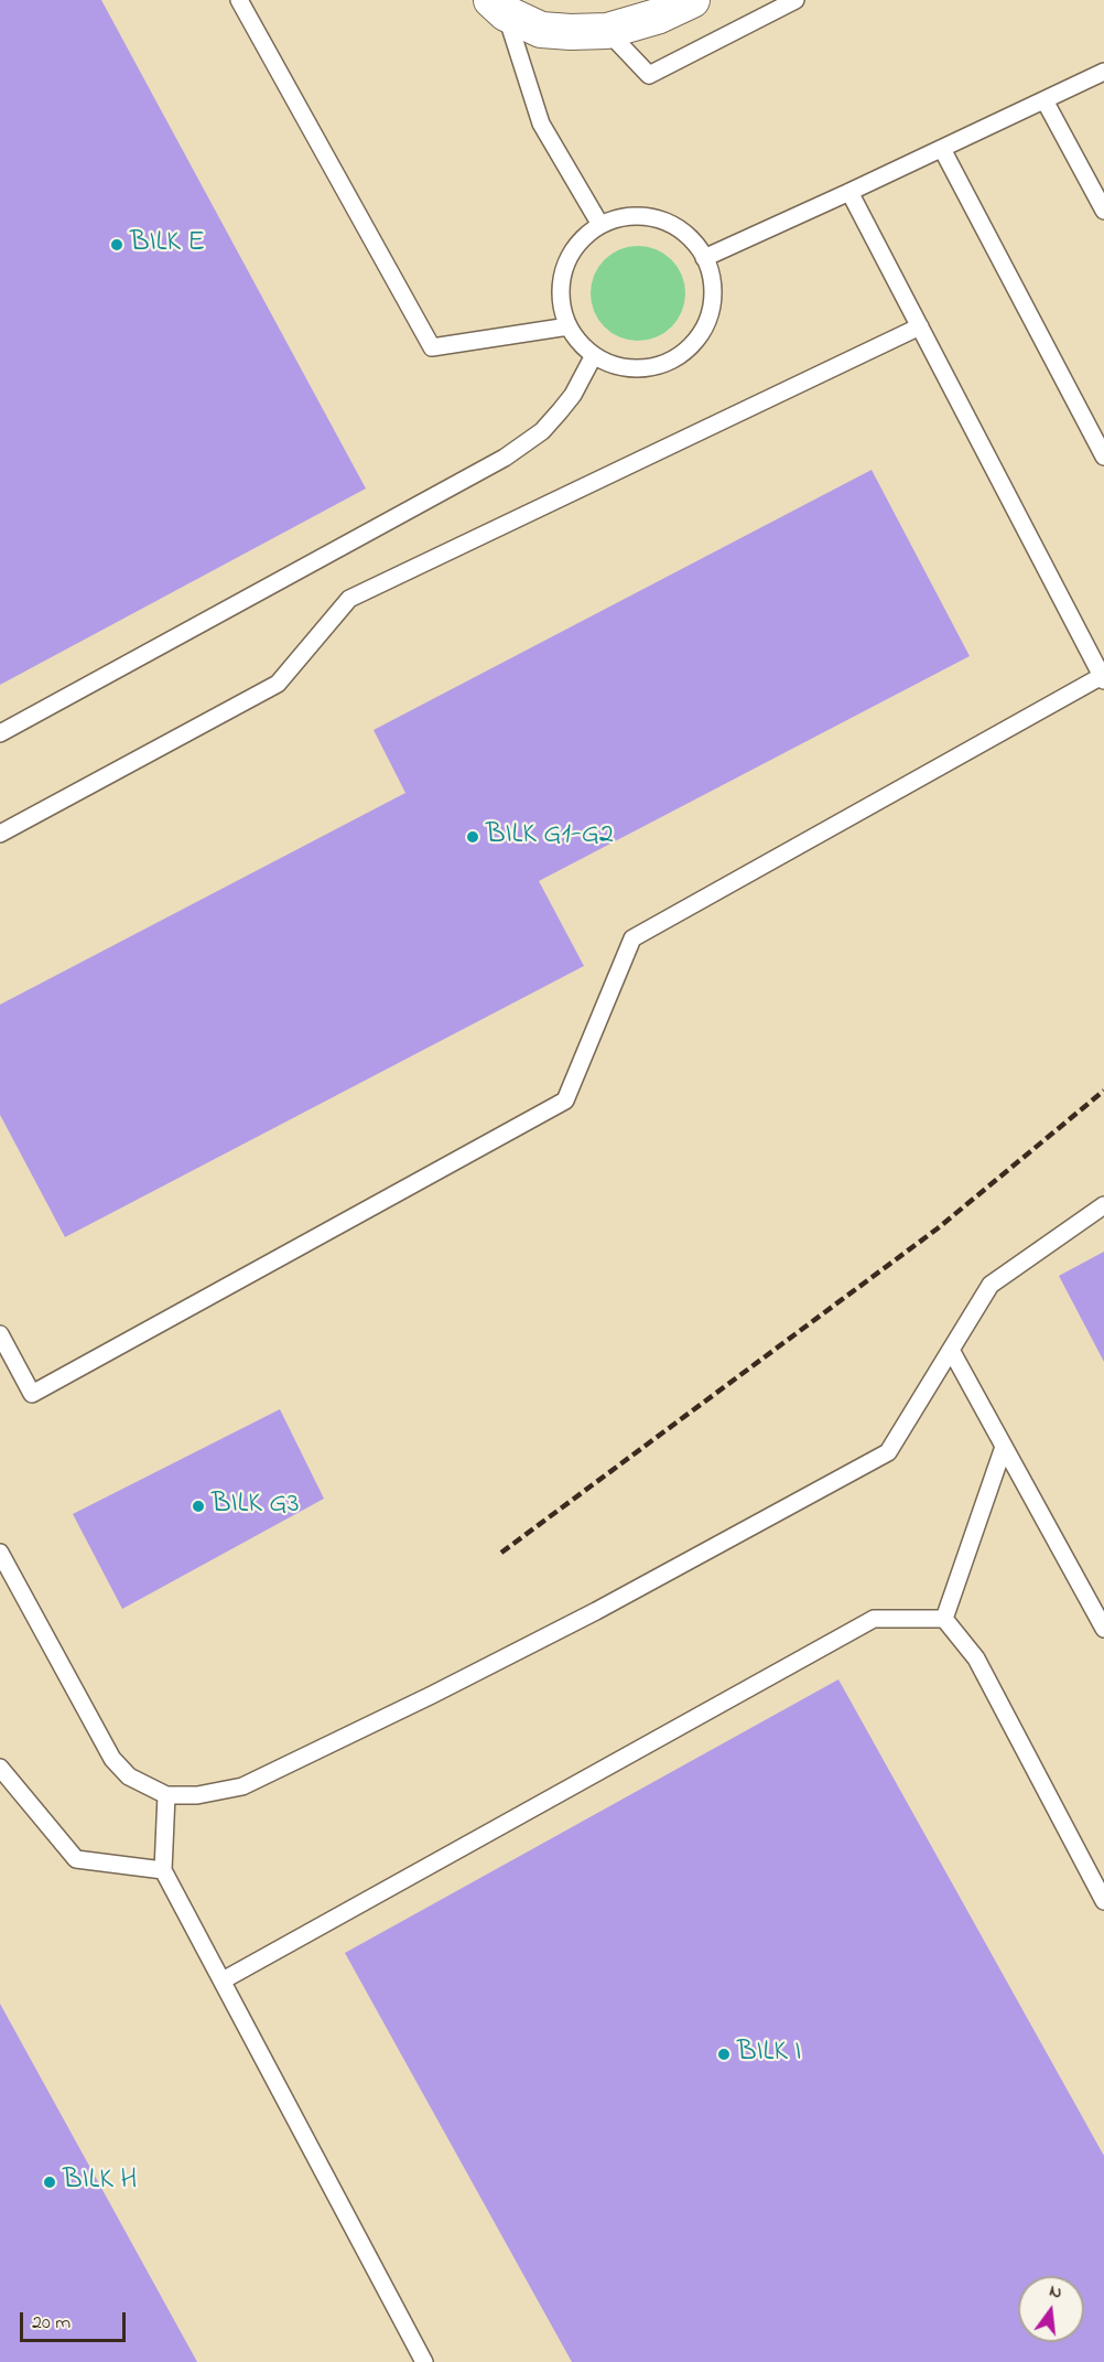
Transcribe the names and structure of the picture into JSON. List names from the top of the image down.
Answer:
{
  "places": [
    "BILK E",
    "BILK G1-G2",
    "BILK G3",
    "BILK I",
    "BILK H"
  ],
  "scale_bar": "20 m",
  "north": "top"
}
